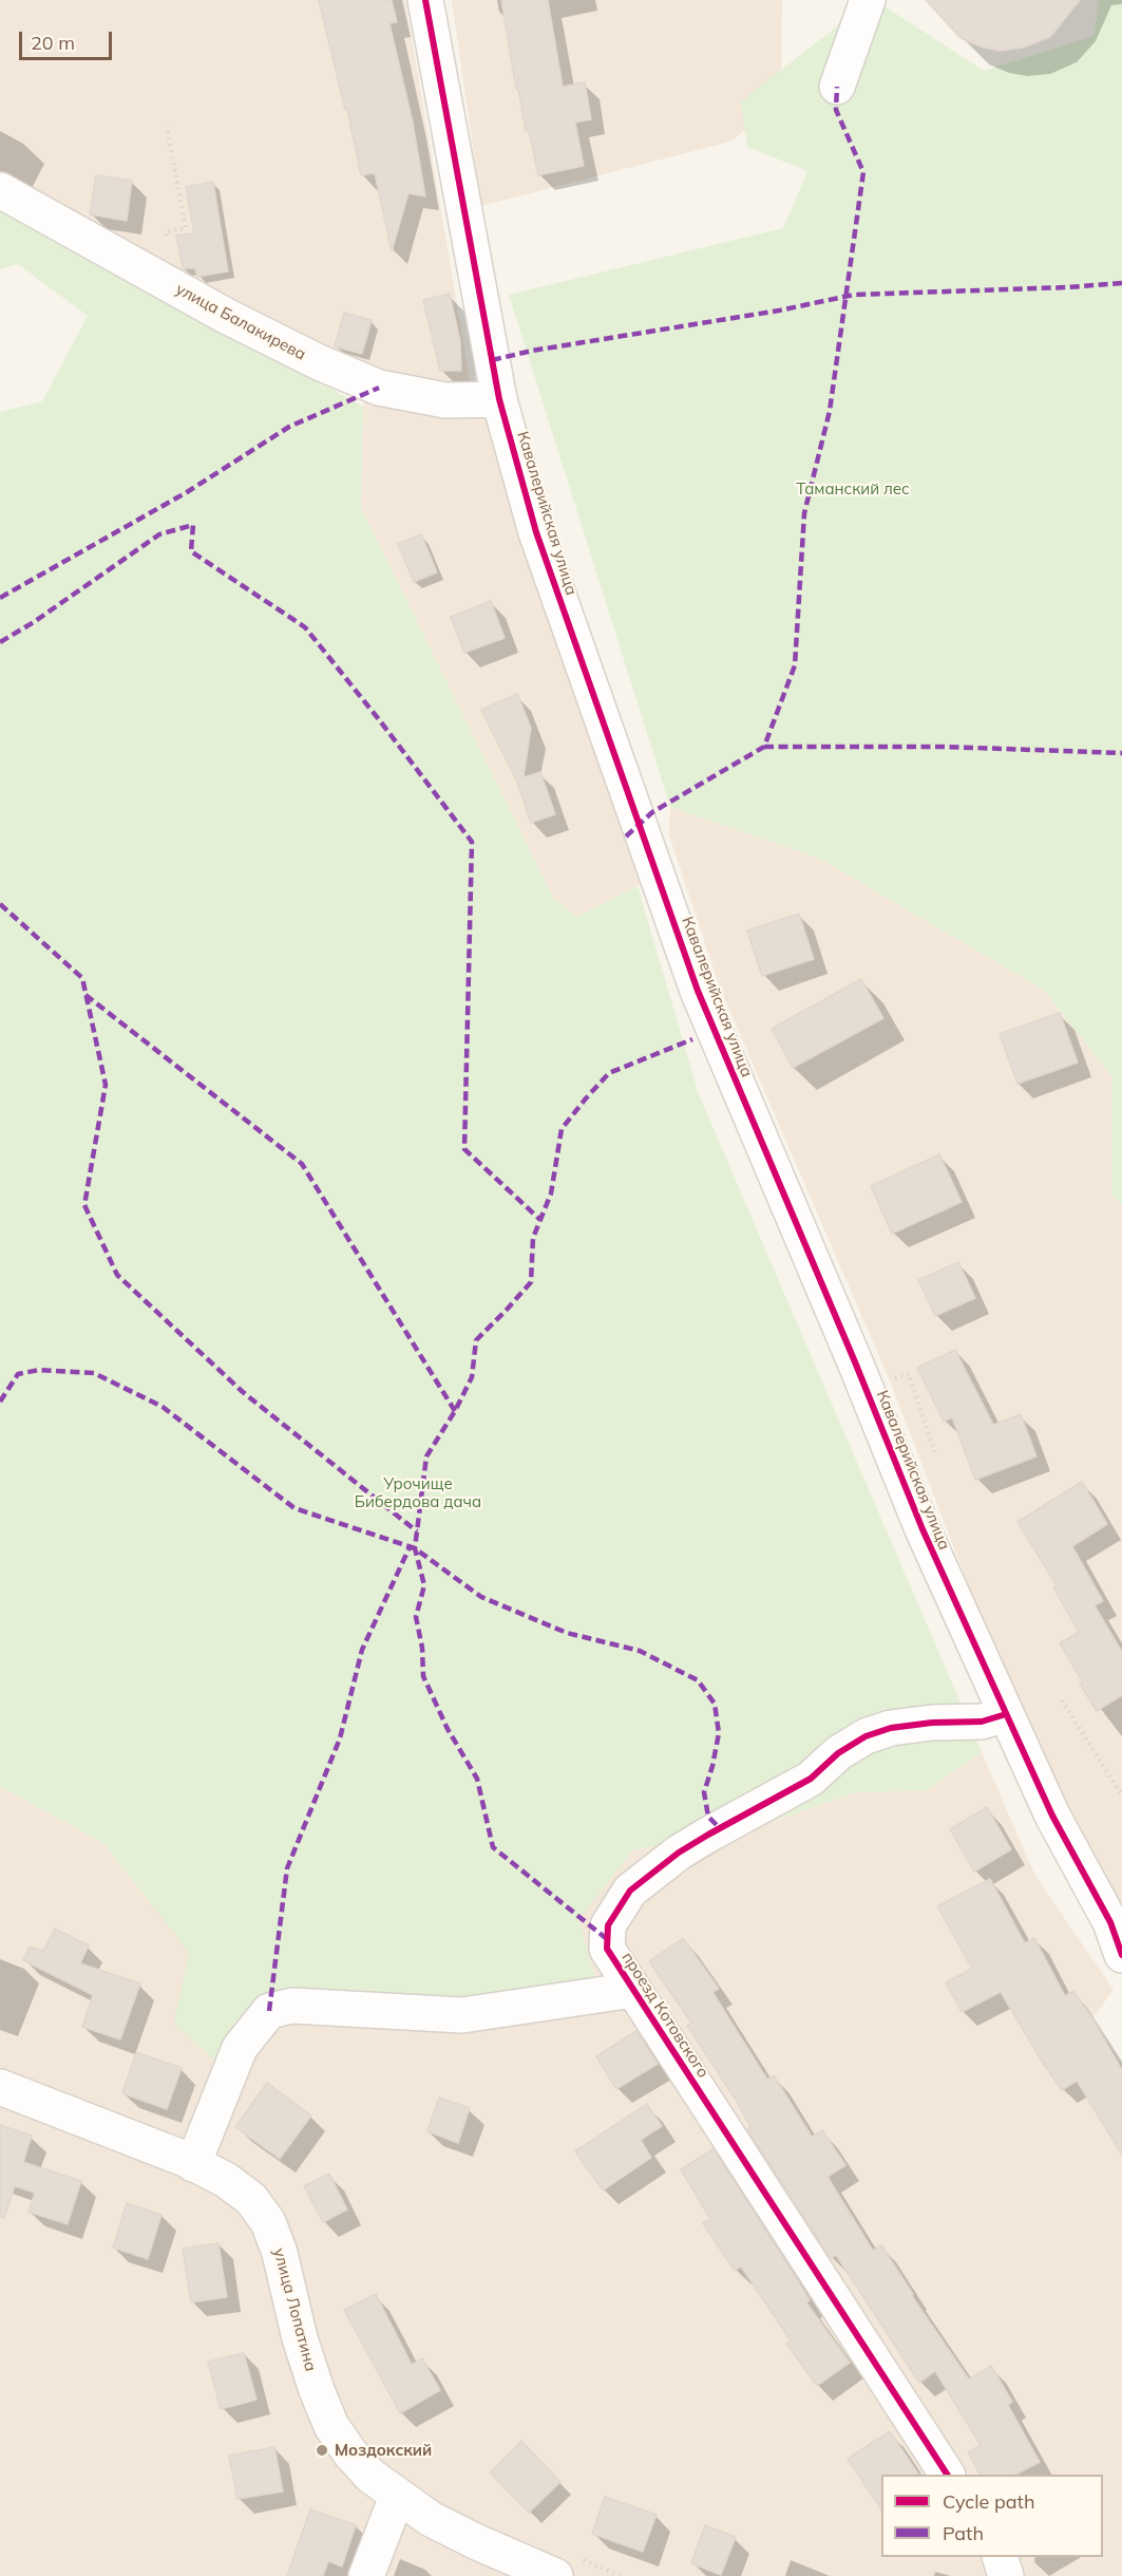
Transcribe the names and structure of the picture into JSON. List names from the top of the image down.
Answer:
{
  "streets": {
    "street": [
      "улица Балакирева",
      "Кавалерийская улица",
      "проезд Котовского",
      "улица Лопатина"
    ]
  },
  "crossings": [
    ["улица Балакирева", "Кавалерийская улица"],
    ["Кавалерийская улица", "проезд Котовского"]
  ],
  "parks": ["Таманский лес", "Урочище Бибердова дача"],
  "places": ["Моздокский"],
  "legend": ["Cycle path", "Path"],
  "scale_bar": "20 m"
}
